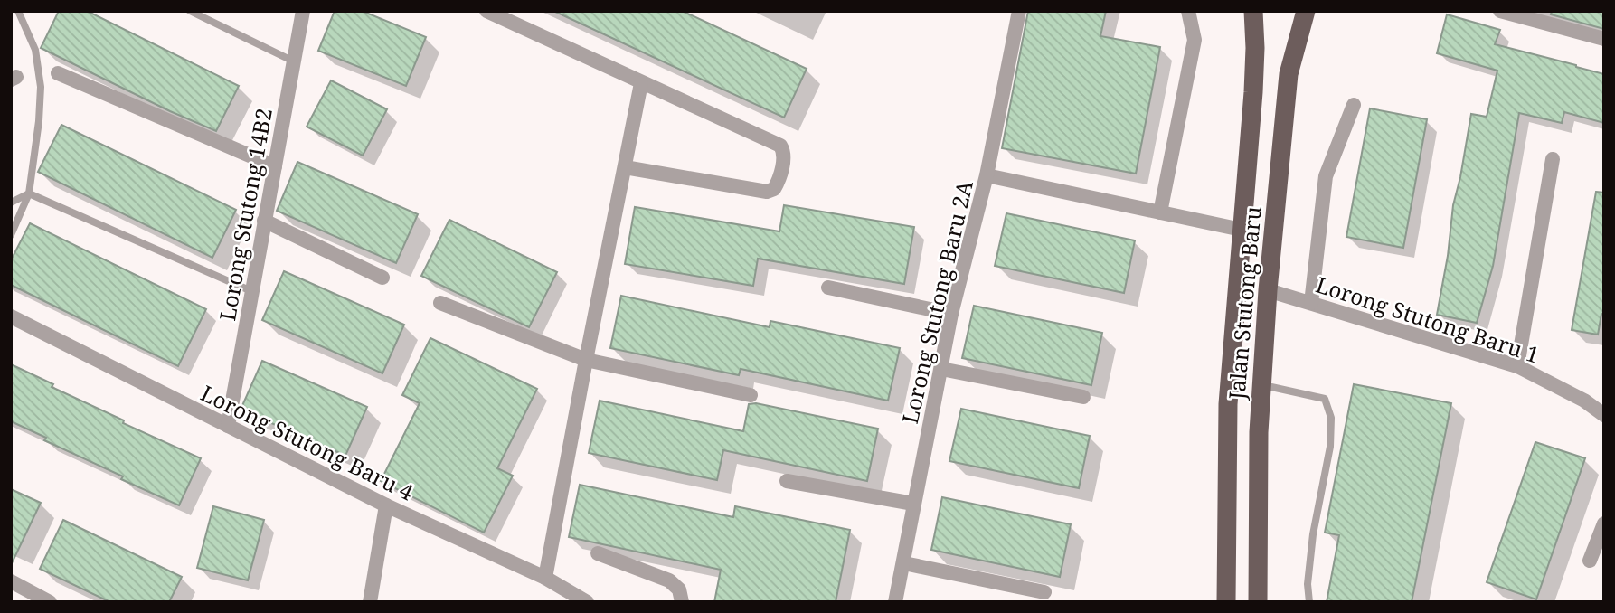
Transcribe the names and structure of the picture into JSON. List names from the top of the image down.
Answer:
{
  "streets": {
    "main road": ["Jalan Stutong Baru"],
    "street": [
      "Lorong Stutong 14B2",
      "Lorong Stutong Baru 2A",
      "Lorong Stutong Baru 1",
      "Lorong Stutong Baru 4"
    ]
  },
  "crossings": [
    ["Lorong Stutong 14B2", "Lorong Stutong Baru 4"],
    ["Jalan Stutong Baru", "Lorong Stutong Baru 1"]
  ]
}
